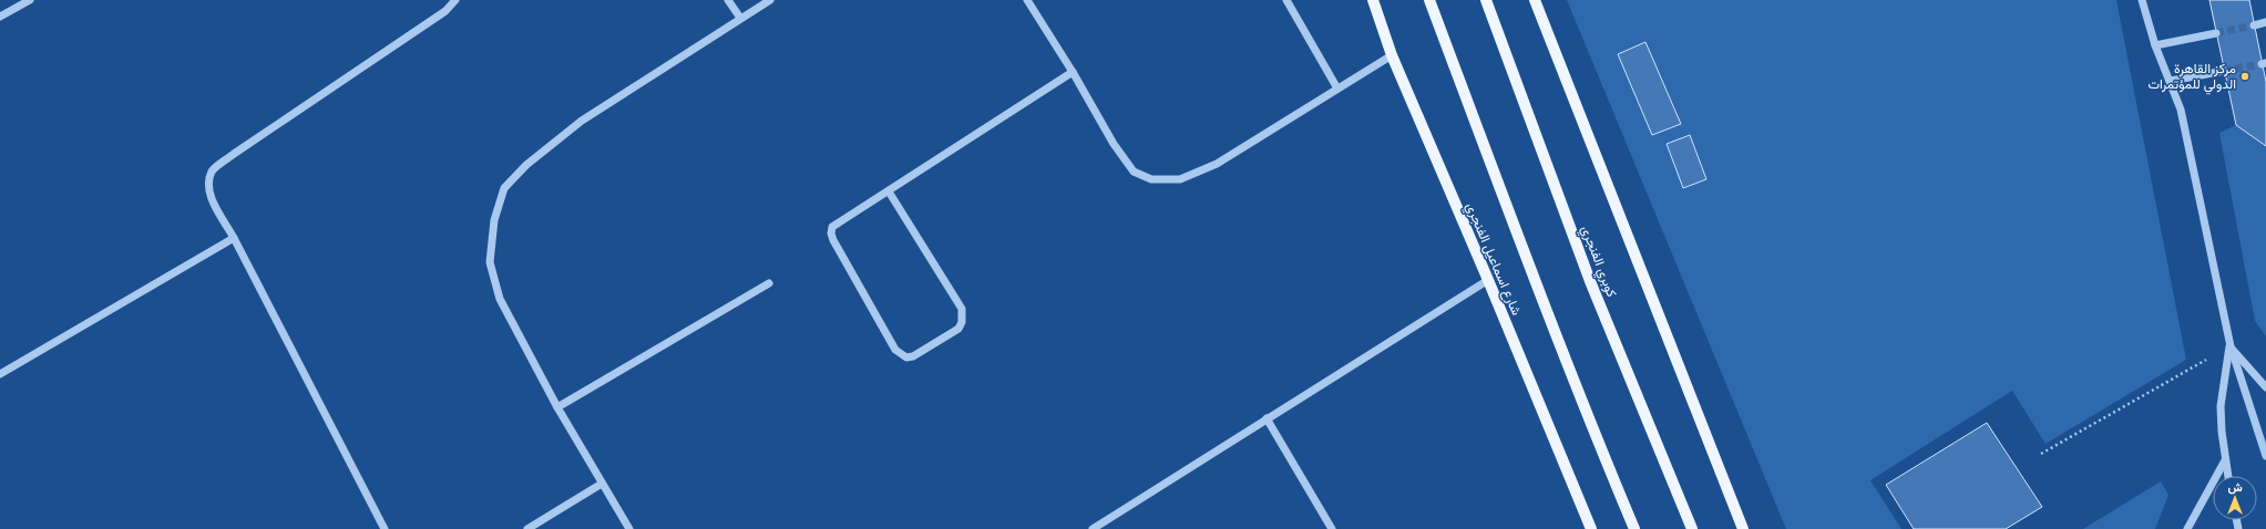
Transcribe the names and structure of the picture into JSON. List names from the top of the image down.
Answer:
{
  "streets": {
    "main road": ["شارع اسماعيل الفنجري", "كوبري الفنجري"]
  },
  "places": ["مركز القاهرة الدولي للمؤتمرات"],
  "north": "top"
}
